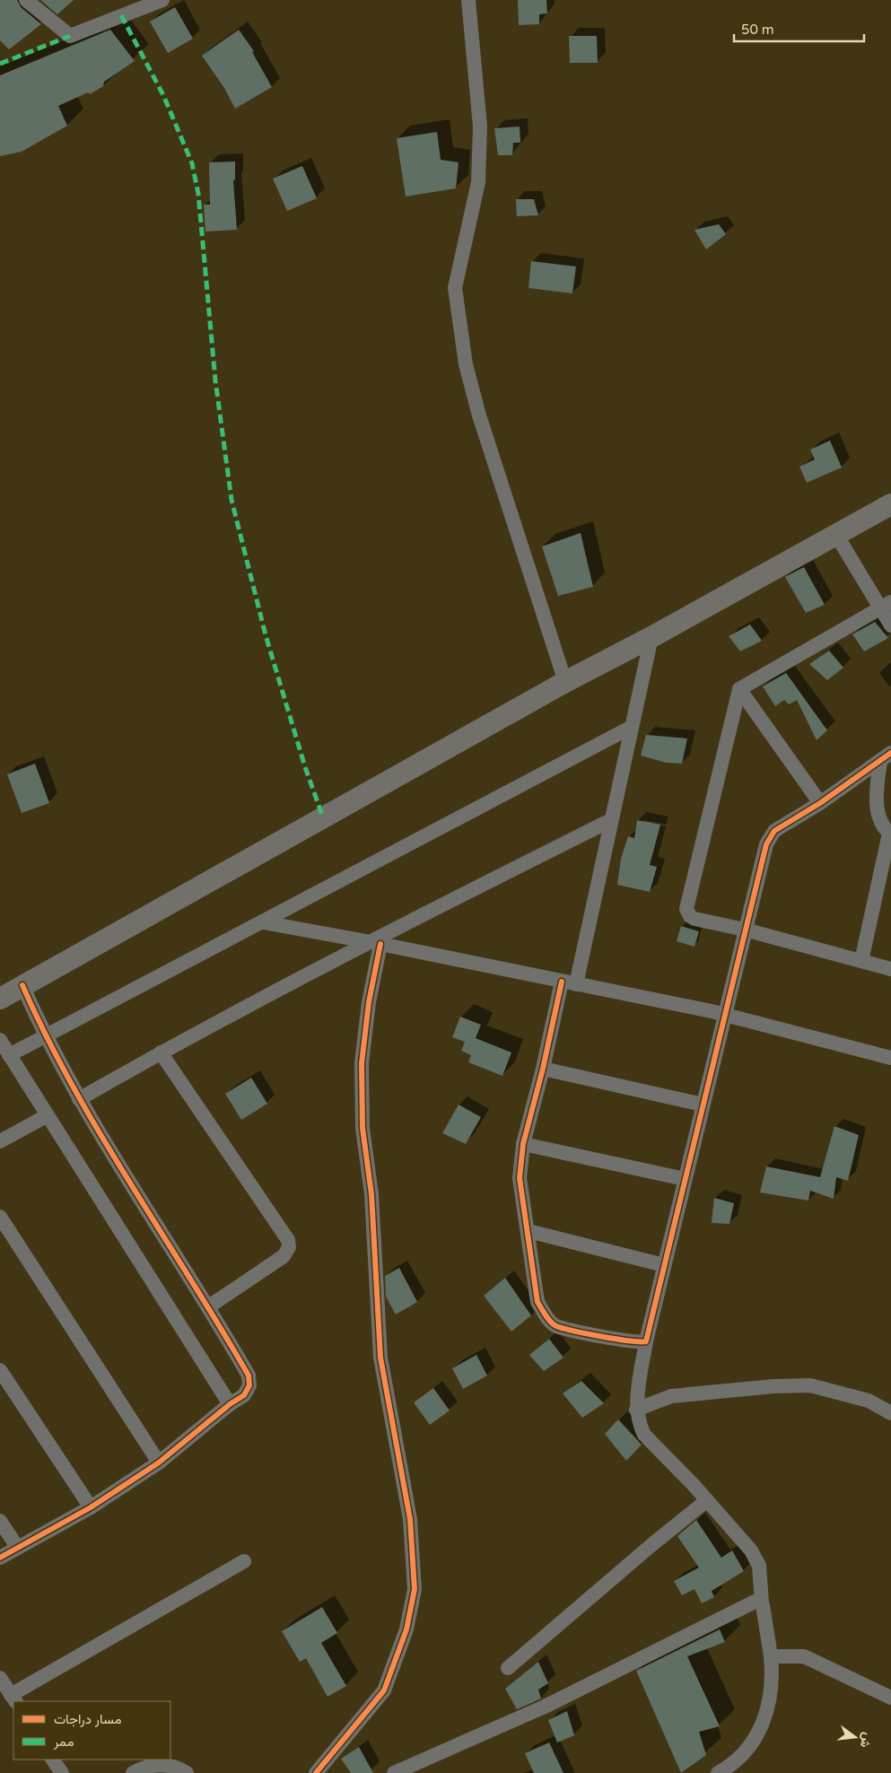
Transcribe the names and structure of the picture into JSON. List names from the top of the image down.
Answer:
{
  "legend": ["مسار دراجات", "ممر"],
  "scale_bar": "50 m",
  "north": "right"
}
